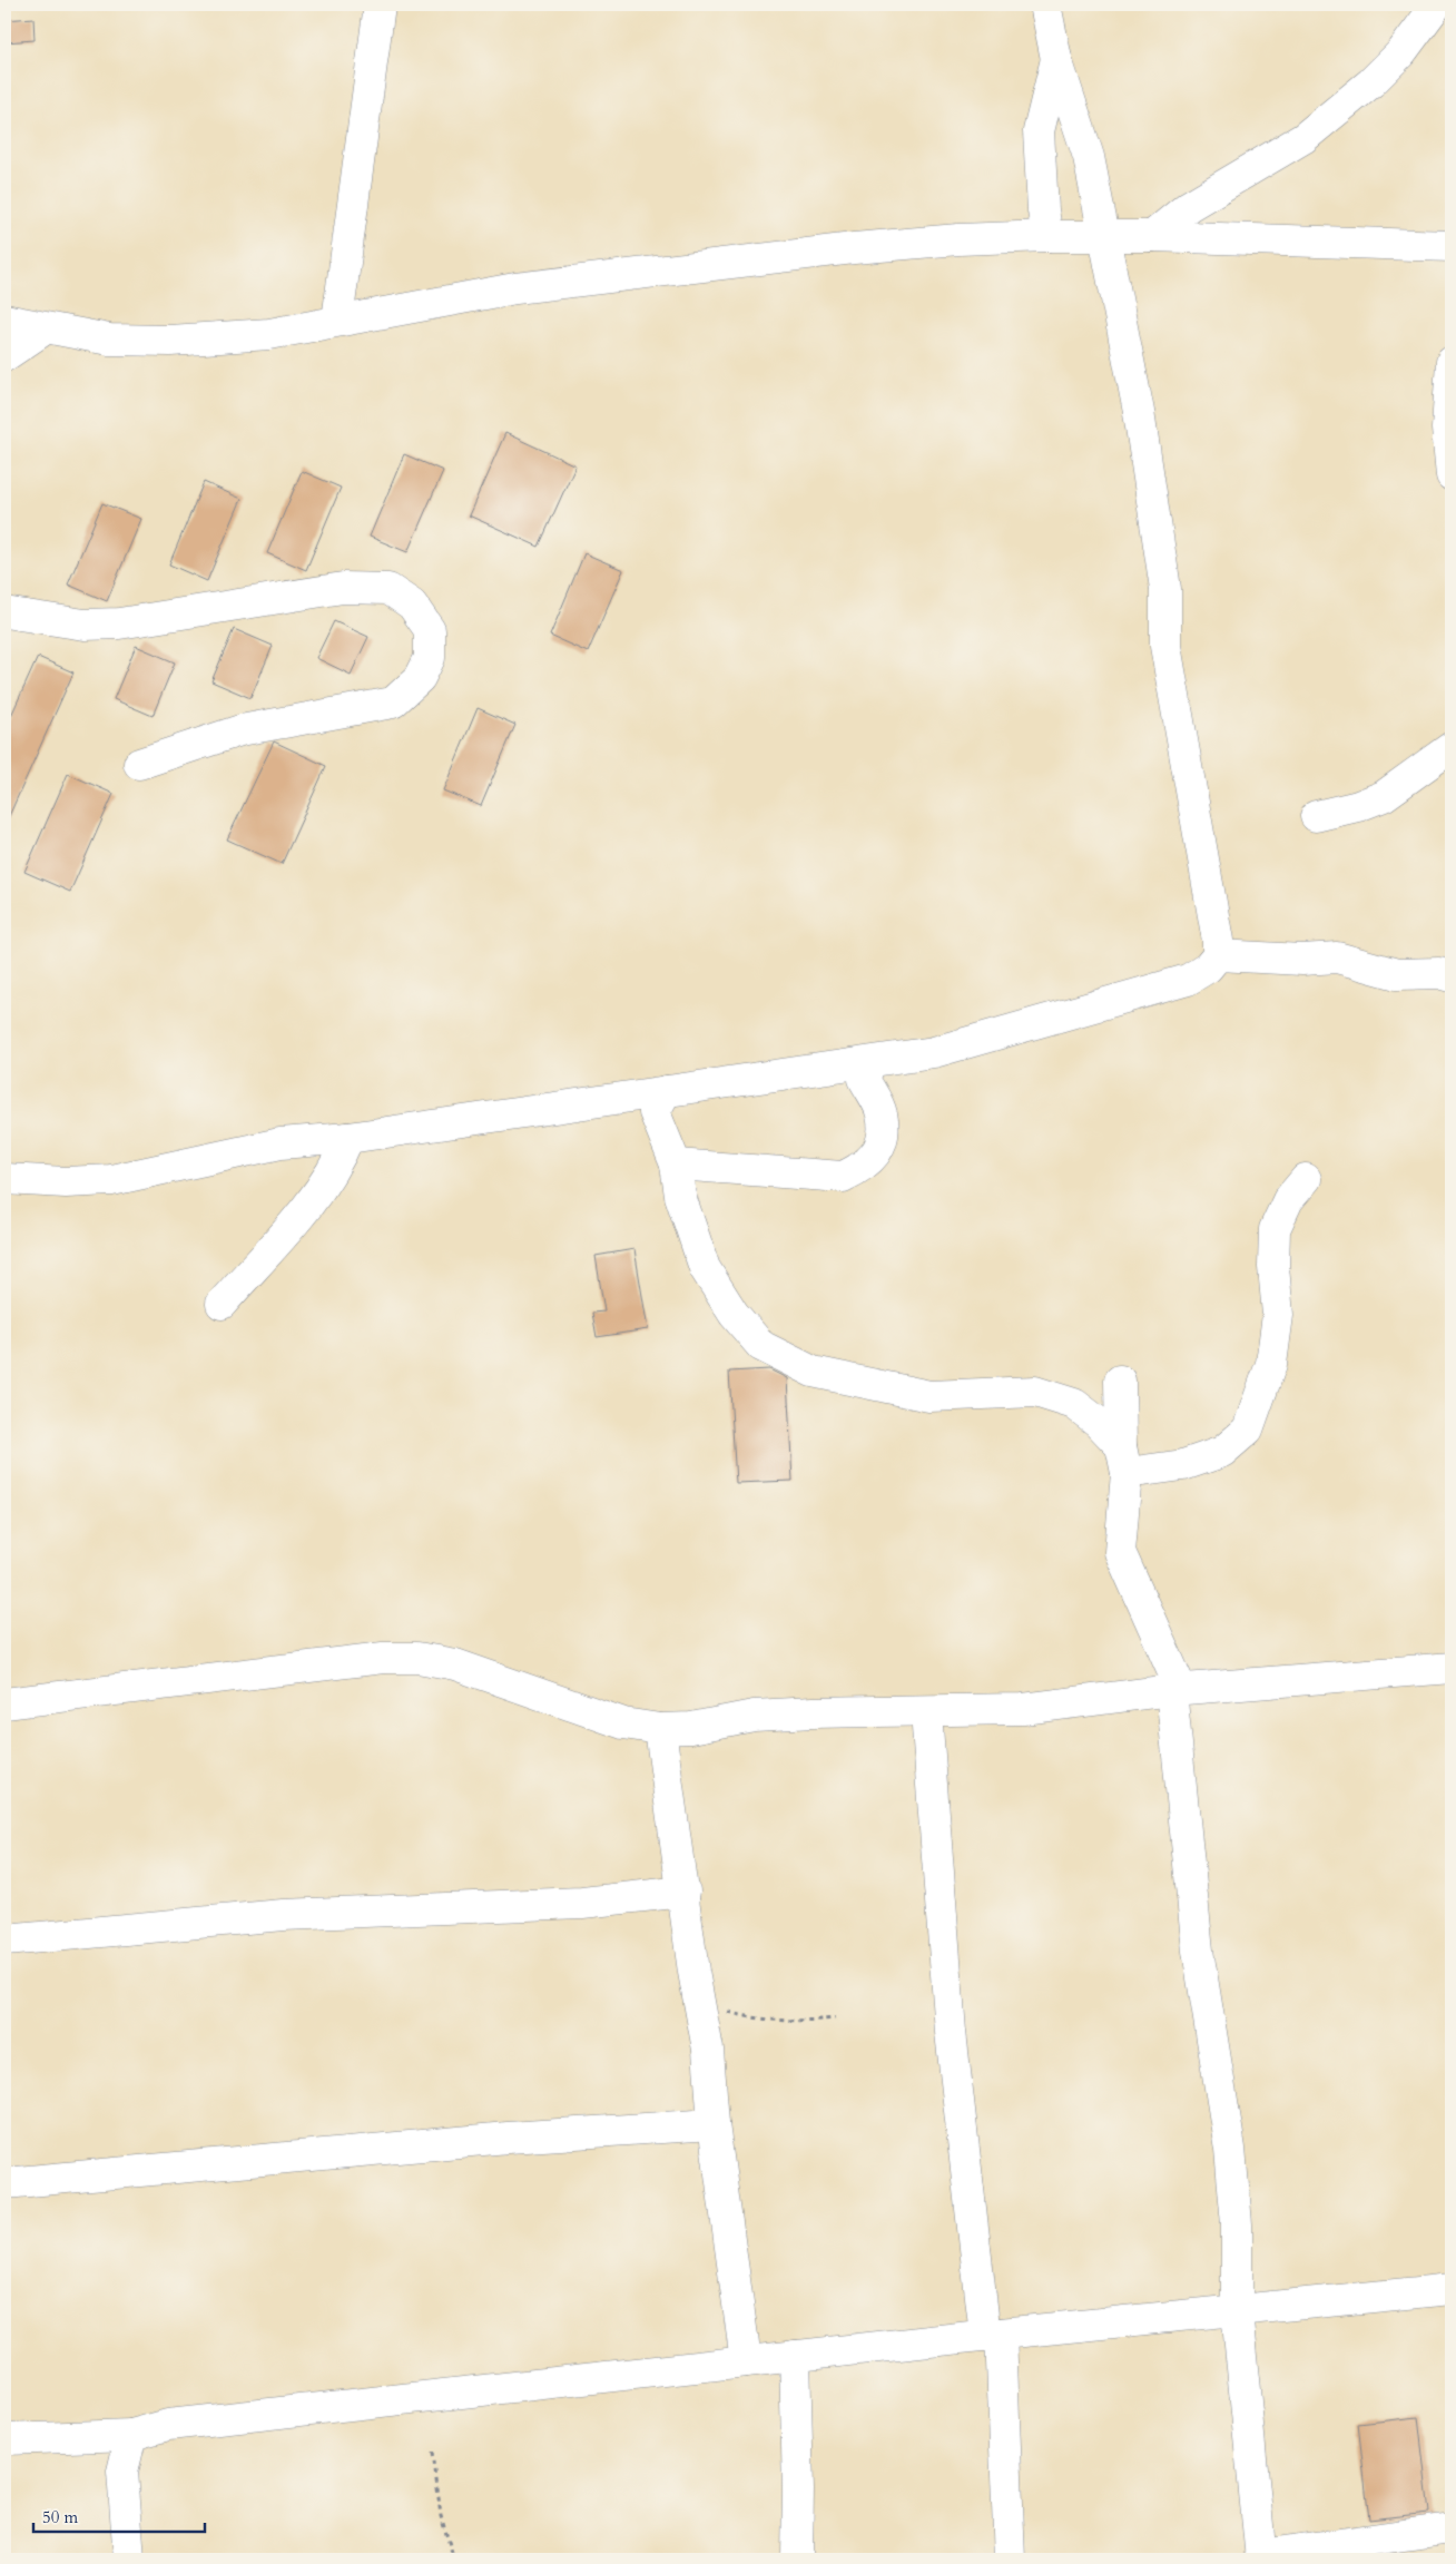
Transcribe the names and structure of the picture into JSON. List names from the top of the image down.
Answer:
{
  "scale_bar": "50 m"
}
